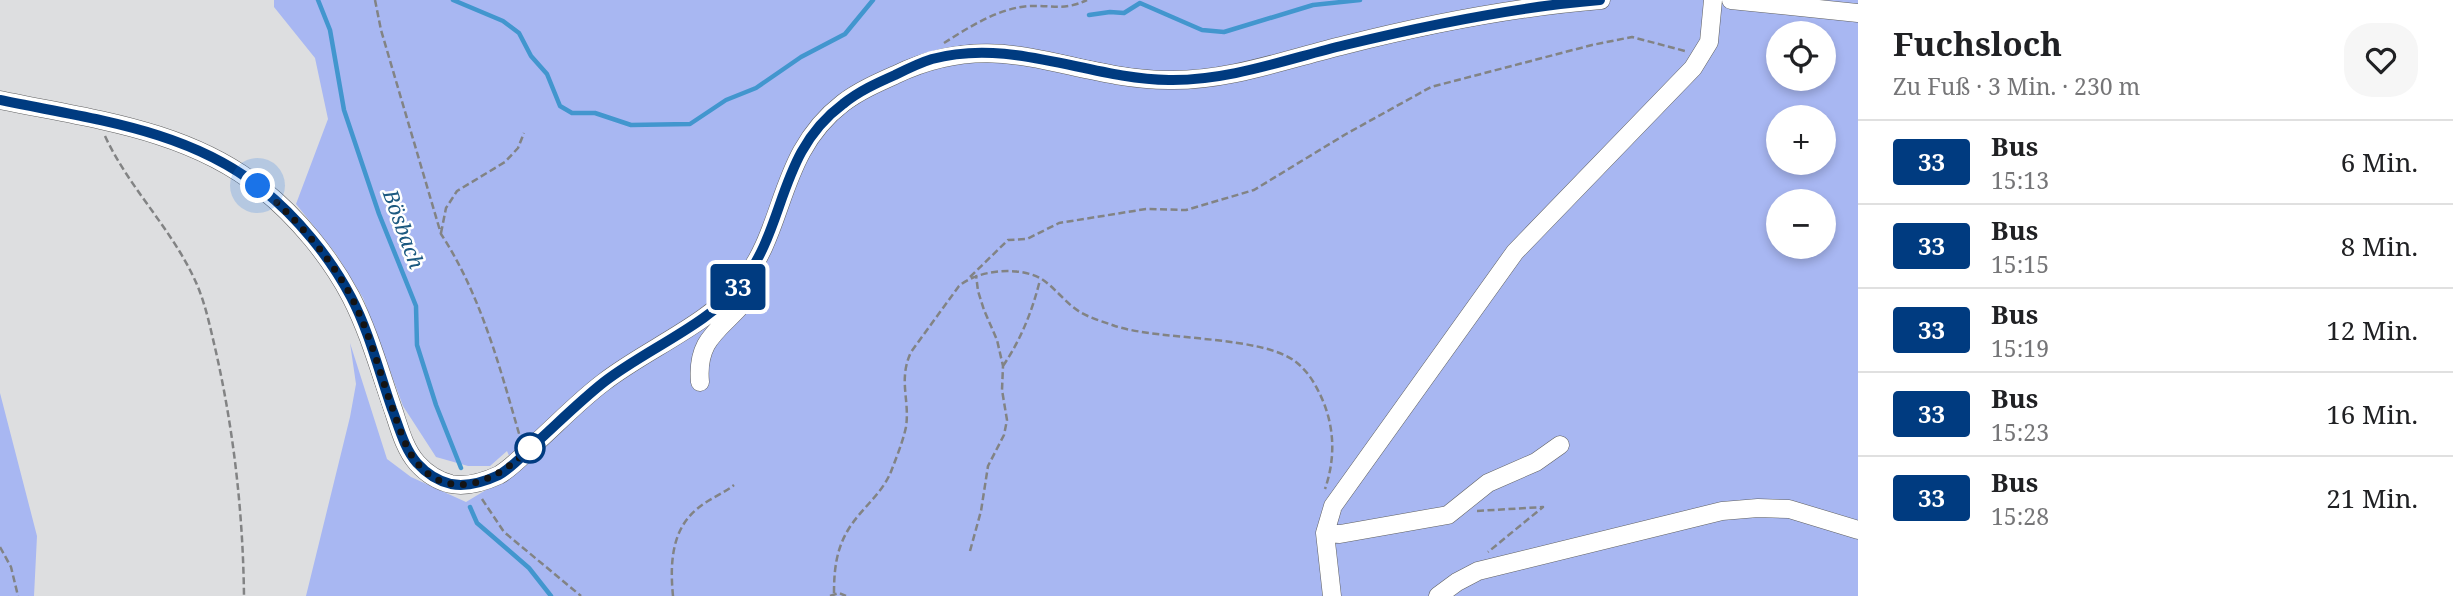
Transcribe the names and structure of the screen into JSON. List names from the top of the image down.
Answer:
{
  "water": ["Bösbach"],
  "lines": ["bus line 33"],
  "page": {
    "on_map": "33",
    "heading": ["Fuchsloch", "Zu Fuß · 3 Min. · 230 m"],
    "map_buttons": ["+", "−"],
    "list": [
      {
        "mark": "33",
        "name": "Bus",
        "note": "15:13",
        "value": "6 Min."
      },
      {
        "mark": "33",
        "name": "Bus",
        "note": "15:15",
        "value": "8 Min."
      },
      {
        "mark": "33",
        "name": "Bus",
        "note": "15:19",
        "value": "12 Min."
      },
      {
        "mark": "33",
        "name": "Bus",
        "note": "15:23",
        "value": "16 Min."
      },
      {
        "mark": "33",
        "name": "Bus",
        "note": "15:28",
        "value": "21 Min."
      }
    ]
  }
}
